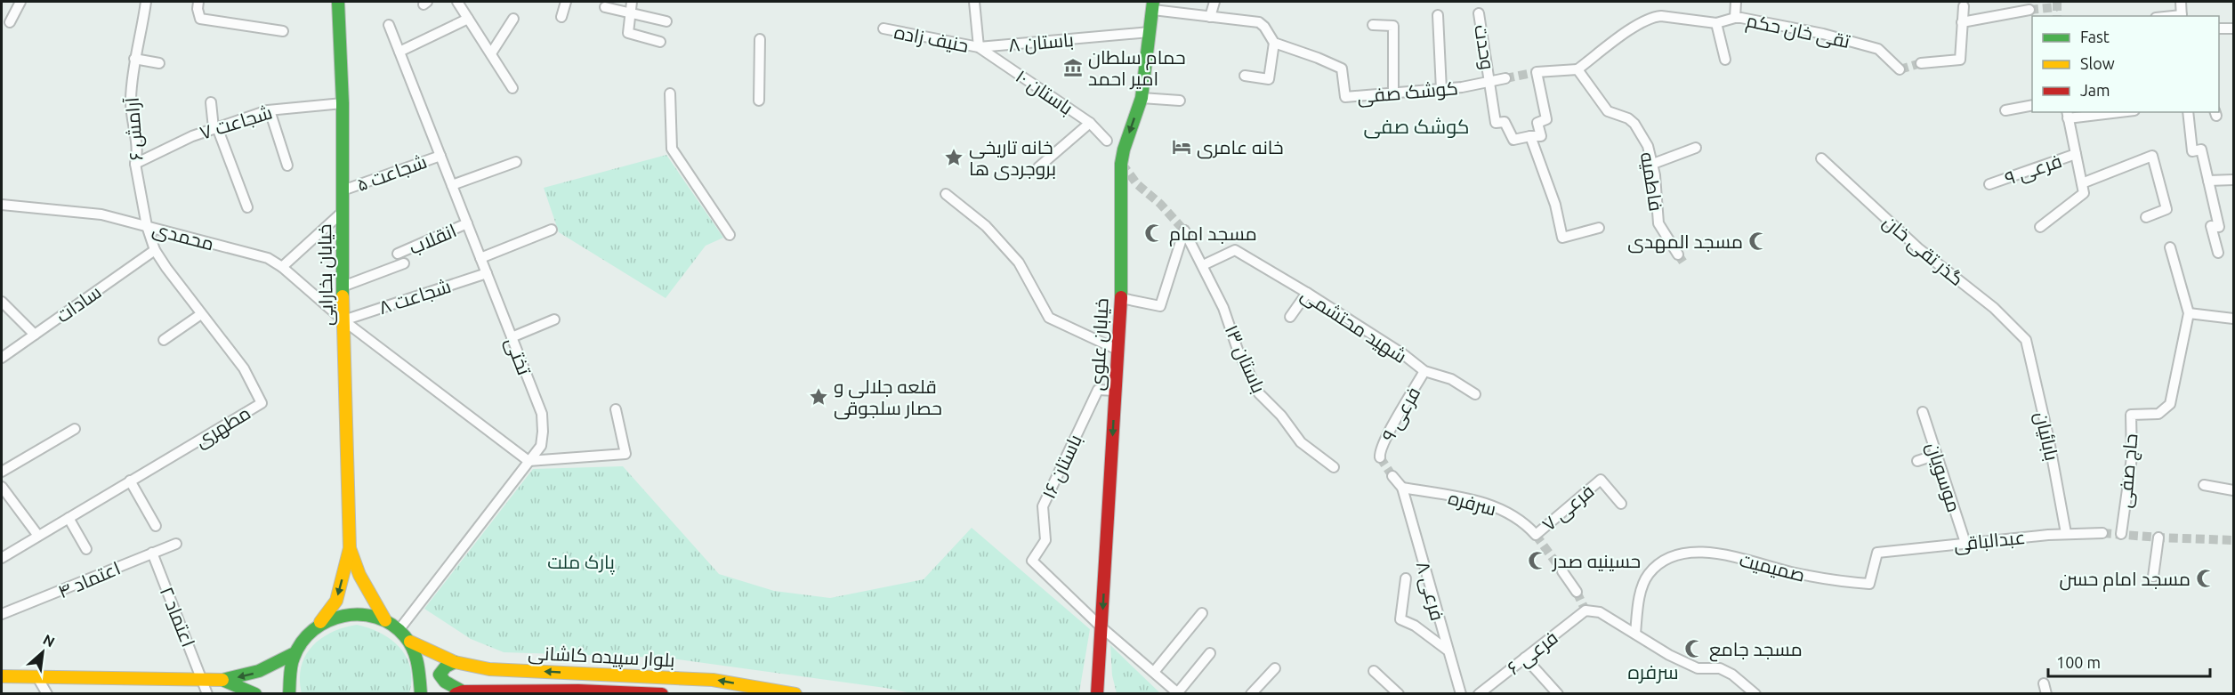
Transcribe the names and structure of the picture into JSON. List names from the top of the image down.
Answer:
{
  "streets": {
    "main road": ["خیابان بخارایی", "خیابان علوی", "بلوار سپیده کاشانی"],
    "street": [
      "تقی خان حکم",
      "حنیف زاده",
      "باستان ۸",
      "وحدت",
      "باستان ۱۰",
      "کوشک صفی",
      "شجاعت ۷",
      "آرامش ۶",
      "فرعی ۹",
      "شجاعت ۵",
      "فاطمیه",
      "محمدی",
      "انقلاب",
      "گذر تقی خان",
      "شجاعت ۸",
      "سادات",
      "شهید محتشمی",
      "تختی",
      "باستان ۱۳",
      "مطهری",
      "بابائیان",
      "باستان ۱۶",
      "حاج صفی",
      "موسویان",
      "سرفره",
      "فرعی ۷",
      "عبدالباقی",
      "صمیمیت",
      "اعتماد ۴",
      "فرعی ۸",
      "اعتماد ۲",
      "فرعی ۶"
    ]
  },
  "crossings": [
    ["تقی خان حکم", "فاطمیه"],
    ["حنیف زاده", "باستان ۸"],
    ["حنیف زاده", "باستان ۱۰"],
    ["باستان ۸", "باستان ۱۰"],
    ["باستان ۸", "خیابان علوی"],
    ["وحدت", "کوشک صفی"],
    ["شجاعت ۷", "آرامش ۶"],
    ["شجاعت ۷", "خیابان بخارایی"],
    ["آرامش ۶", "محمدی"],
    ["آرامش ۶", "مطهری"],
    ["فرعی ۹", "شهید محتشمی"],
    ["شجاعت ۵", "خیابان بخارایی"],
    ["شجاعت ۵", "تختی"],
    ["محمدی", "خیابان بخارایی"],
    ["محمدی", "شجاعت ۸"],
    ["محمدی", "تختی"],
    ["محمدی", "مطهری"],
    ["انقلاب", "خیابان بخارایی"],
    ["انقلاب", "تختی"],
    ["گذر تقی خان", "بابائیان"],
    ["خیابان بخارایی", "شجاعت ۸"],
    ["شجاعت ۸", "تختی"],
    ["سادات", "مطهری"],
    ["شهید محتشمی", "باستان ۱۳"],
    ["خیابان علوی", "باستان ۱۳"],
    ["خیابان علوی", "باستان ۱۶"],
    ["بابائیان", "عبدالباقی"],
    ["موسویان", "عبدالباقی"],
    ["سرفره", "فرعی ۷"],
    ["سرفره", "فرعی ۸"],
    ["عبدالباقی", "صمیمیت"],
    ["صمیمیت", "فرعی ۶"],
    ["اعتماد ۴", "اعتماد ۲"]
  ],
  "one_way": ["خیابان علوی"],
  "districts": ["کوشک صفی", "سرفره"],
  "parks": ["پارک ملت"],
  "places": {
    "museum": ["حمام سلطان امیر احمد"],
    "hotel": ["خانه عامری"],
    "place": ["خانه تاریخی بروجردی ها", "قلعه جلالی و حصار سلجوقی"],
    "mosque": [
      "مسجد امام",
      "مسجد المهدی",
      "حسینیه صدر",
      "مسجد امام حسن",
      "مسجد جامع"
    ]
  },
  "legend": ["Fast", "Slow", "Jam"],
  "scale_bar": "100 m",
  "north": "top right"
}
